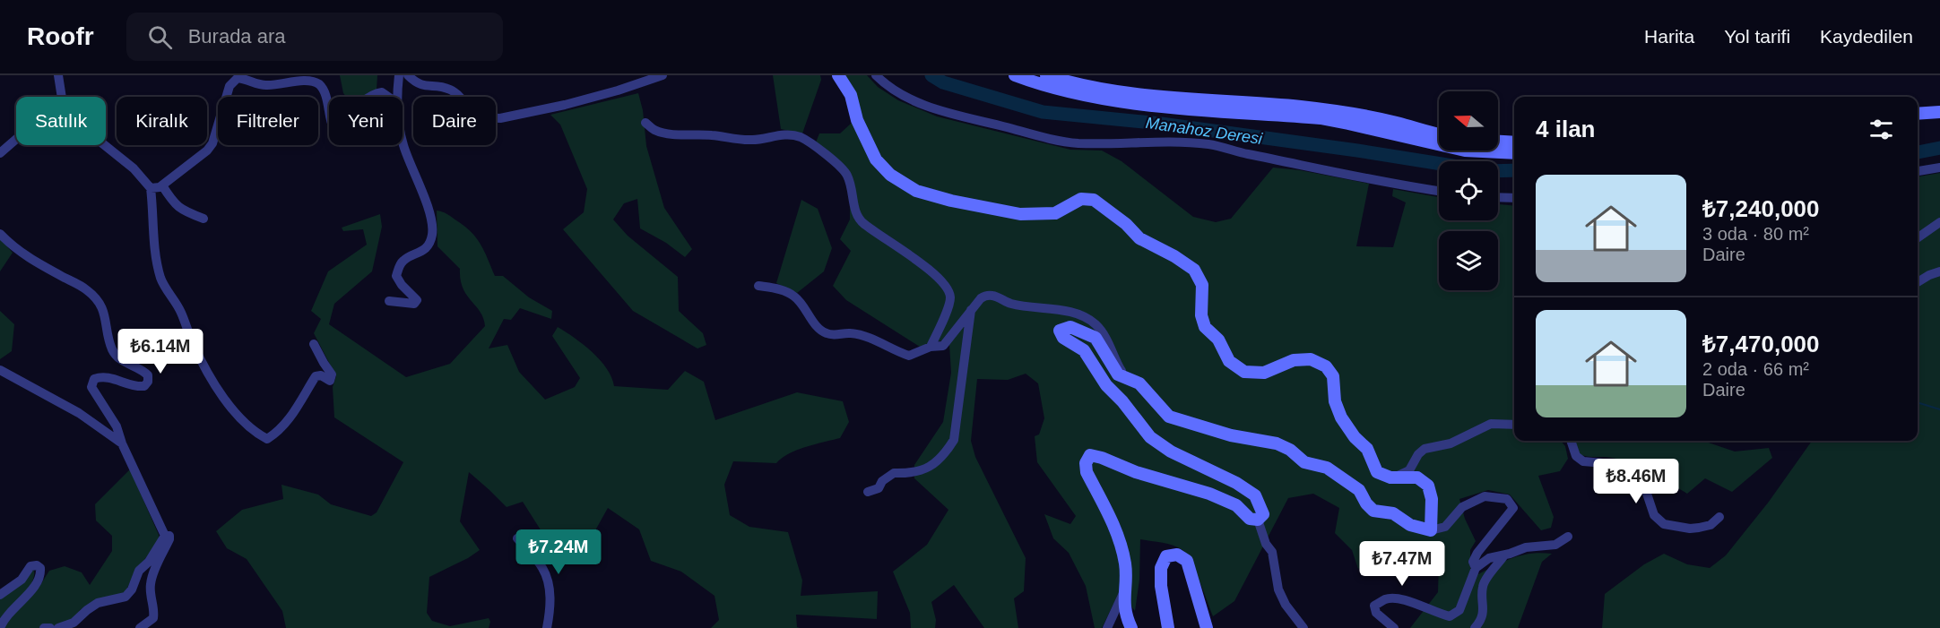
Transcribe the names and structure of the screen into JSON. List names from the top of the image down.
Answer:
{
  "water": ["Manahoz Deresi"],
  "north": "left",
  "page": {
    "header": "Roofr",
    "search": "Burada ara",
    "nav": ["Harita", "Yol tarifi", "Kaydedilen"],
    "chip": [
      "Satılık",
      "Kiralık",
      "Filtreler",
      "Yeni",
      "Daire"
    ],
    "heading": "4 ilan",
    "list": [
      {
        "name": "₺7,240,000",
        "note": "3 oda · 80 m² · Daire"
      },
      {
        "name": "₺7,470,000",
        "note": "2 oda · 66 m² · Daire"
      }
    ],
    "price": [
      "₺6.14M",
      "₺8.46M",
      "₺7.24M",
      "₺7.47M"
    ]
  }
}
